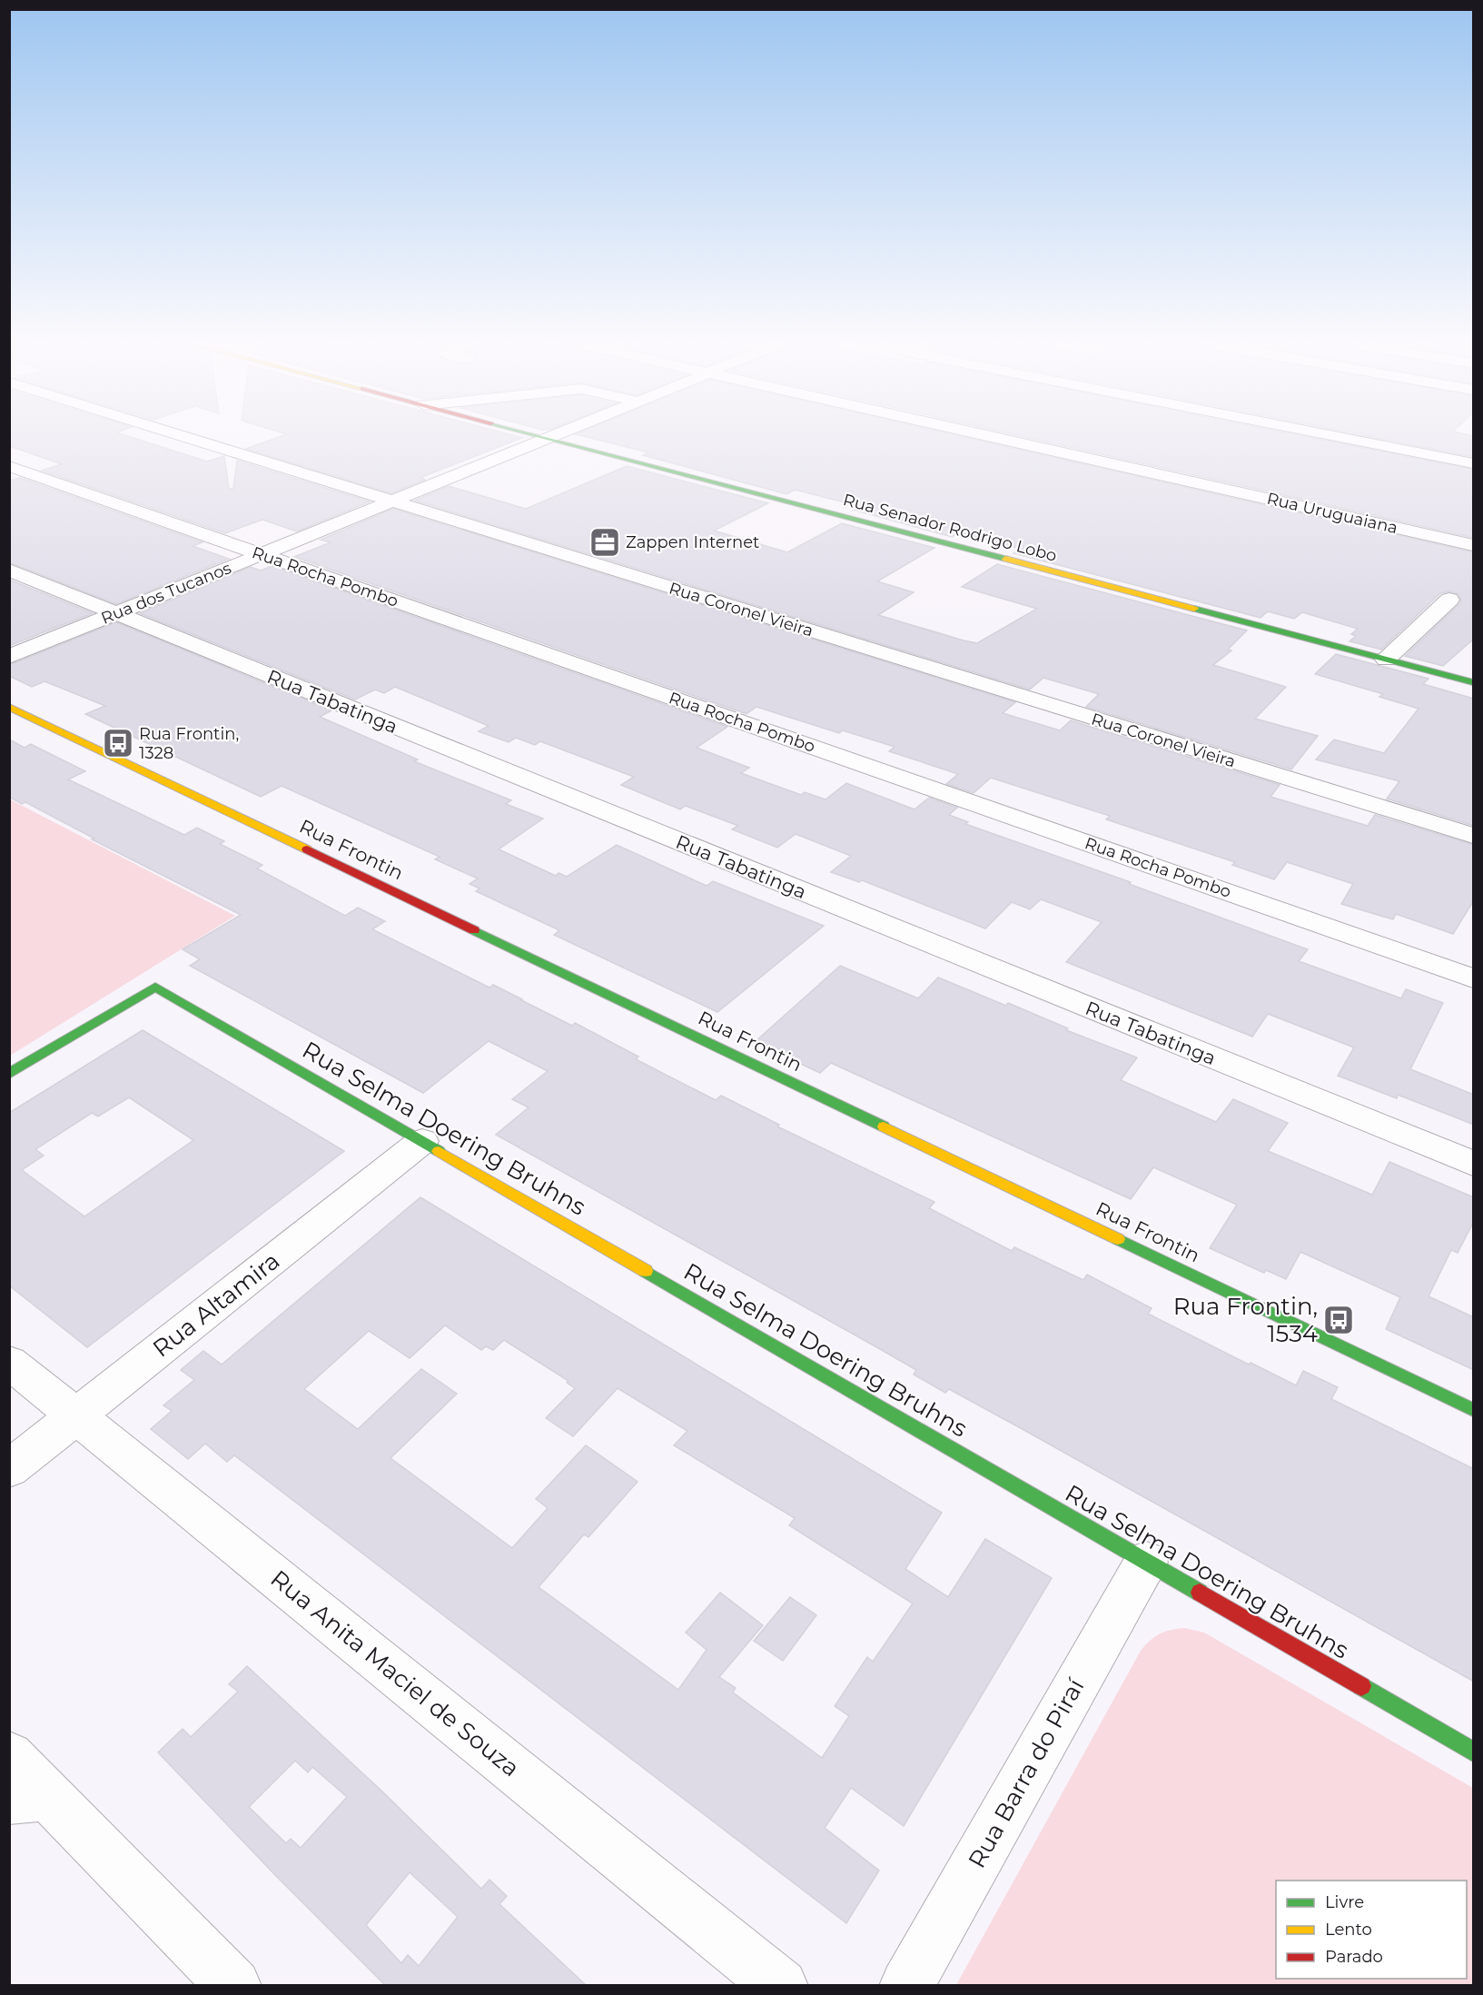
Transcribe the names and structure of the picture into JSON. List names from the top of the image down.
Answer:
{
  "streets": {
    "street": [
      "Rua Uruguaiana",
      "Rua Senador Rodrigo Lobo",
      "Rua Rocha Pombo",
      "Rua dos Tucanos",
      "Rua Coronel Vieira",
      "Rua Tabatinga",
      "Rua Frontin",
      "Rua Selma Doering Bruhns",
      "Rua Altamira",
      "Rua Anita Maciel de Souza",
      "Rua Barra do Piraí"
    ]
  },
  "crossings": [
    ["Rua Rocha Pombo", "Rua dos Tucanos"],
    ["Rua dos Tucanos", "Rua Coronel Vieira"],
    ["Rua dos Tucanos", "Rua Tabatinga"],
    ["Rua Selma Doering Bruhns", "Rua Altamira"],
    ["Rua Selma Doering Bruhns", "Rua Barra do Piraí"],
    ["Rua Altamira", "Rua Anita Maciel de Souza"]
  ],
  "places": {
    "office": ["Zappen Internet"],
    "bus stop": ["Rua Frontin, 1328", "Rua Frontin, 1534"]
  },
  "legend": ["Livre", "Lento", "Parado"]
}
